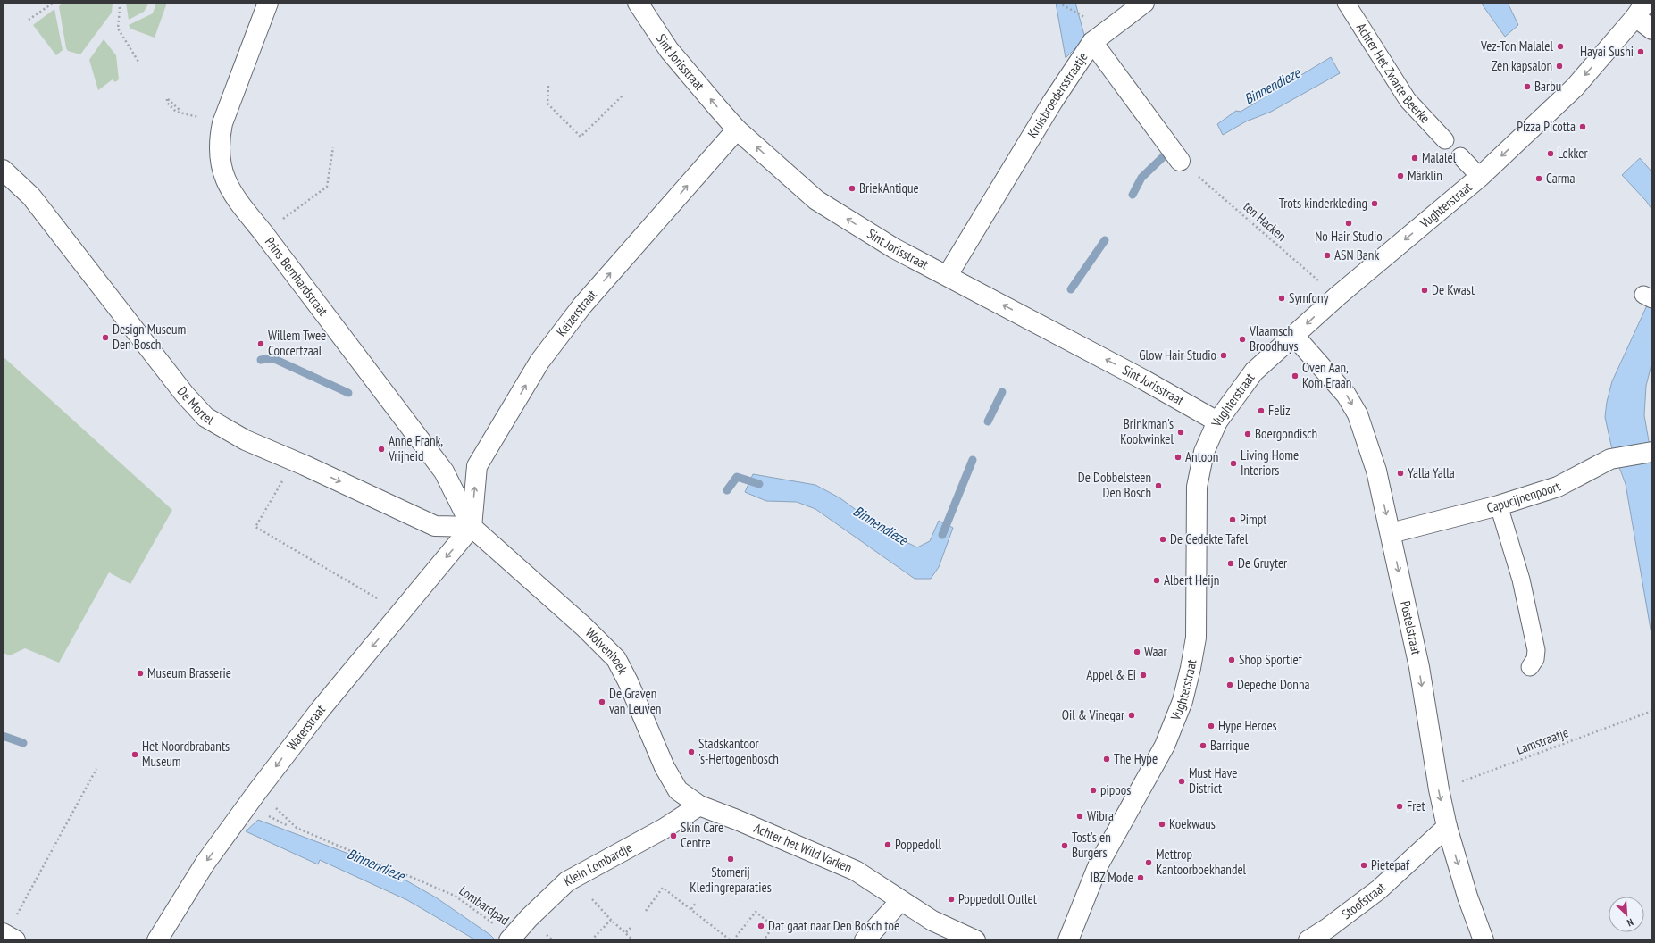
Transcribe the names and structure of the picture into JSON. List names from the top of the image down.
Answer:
{
  "streets": {
    "street": [
      "Sint Jorisstraat",
      "Kruisbroedersstraatje",
      "Vughterstraat",
      "Prins Bernhardstraat",
      "Keizerstraat",
      "De Mortel",
      "Capucijnenpoort",
      "Postelstraat",
      "Wolvenhoek",
      "Waterstraat",
      "Achter het Wild Varken",
      "Klein Lombardje",
      "Stoofstraat"
    ],
    "lane": ["Achter Het Zwarte Beerke"],
    "path": ["ten Hacken", "Lamstraatje", "Lombardpad"]
  },
  "crossings": [
    ["Sint Jorisstraat", "Kruisbroedersstraatje"],
    ["Sint Jorisstraat", "Vughterstraat"],
    ["Sint Jorisstraat", "Keizerstraat"],
    ["Kruisbroedersstraatje", "ten Hacken"],
    ["Vughterstraat", "ten Hacken"],
    ["Vughterstraat", "Postelstraat"],
    ["Prins Bernhardstraat", "Keizerstraat"],
    ["Prins Bernhardstraat", "De Mortel"],
    ["Prins Bernhardstraat", "Wolvenhoek"],
    ["Prins Bernhardstraat", "Waterstraat"],
    ["Keizerstraat", "De Mortel"],
    ["Keizerstraat", "Wolvenhoek"],
    ["Keizerstraat", "Waterstraat"],
    ["De Mortel", "Wolvenhoek"],
    ["De Mortel", "Waterstraat"],
    ["Capucijnenpoort", "Postelstraat"],
    ["Postelstraat", "Lamstraatje"],
    ["Postelstraat", "Stoofstraat"],
    ["Wolvenhoek", "Waterstraat"],
    ["Wolvenhoek", "Achter het Wild Varken"],
    ["Wolvenhoek", "Klein Lombardje"],
    ["Waterstraat", "Lombardpad"],
    ["Achter het Wild Varken", "Klein Lombardje"],
    ["Klein Lombardje", "Lombardpad"]
  ],
  "one_way": [
    "Sint Jorisstraat",
    "Vughterstraat",
    "Keizerstraat",
    "Postelstraat",
    "Waterstraat"
  ],
  "water": ["Binnendieze"],
  "places": [
    "Vez-Ton Malalel",
    "Hayai Sushi",
    "Zen kapsalon",
    "Barbu",
    "Pizza Picotta",
    "Lekker",
    "Malalel",
    "Märklin",
    "Carma",
    "BriekAntique",
    "Trots kinderkleding",
    "No Hair Studio",
    "ASN Bank",
    "De Kwast",
    "Symfony",
    "Design Museum Den Bosch",
    "Vlaamsch Broodhuys",
    "Willem Twee Concertzaal",
    "Glow Hair Studio",
    "Oven Aan, Kom Eraan",
    "Feliz",
    "Brinkman's Kookwinkel",
    "Boergondisch",
    "Anne Frank, Vrijheid",
    "Antoon",
    "Living Home Interiors",
    "Yalla Yalla",
    "De Dobbelsteen Den Bosch",
    "Pimpt",
    "De Gedekte Tafel",
    "De Gruyter",
    "Albert Heijn",
    "Waar",
    "Shop Sportief",
    "Museum Brasserie",
    "Appel & Ei",
    "Depeche Donna",
    "De Graven van Leuven",
    "Oil & Vinegar",
    "Hype Heroes",
    "Barrique",
    "Stadskantoor 's-Hertogenbosch",
    "Het Noordbrabants Museum",
    "The Hype",
    "Must Have District",
    "pipoos",
    "Fret",
    "Wibra",
    "Koekwaus",
    "Skin Care Centre",
    "Poppedoll",
    "Tost's en Burgers",
    "Stomerij Kledingreparaties",
    "Mettrop Kantoorboekhandel",
    "Pietepaf",
    "IBZ Mode",
    "Poppedoll Outlet",
    "Dat gaat naar Den Bosch toe"
  ],
  "north": "bottom right"
}
